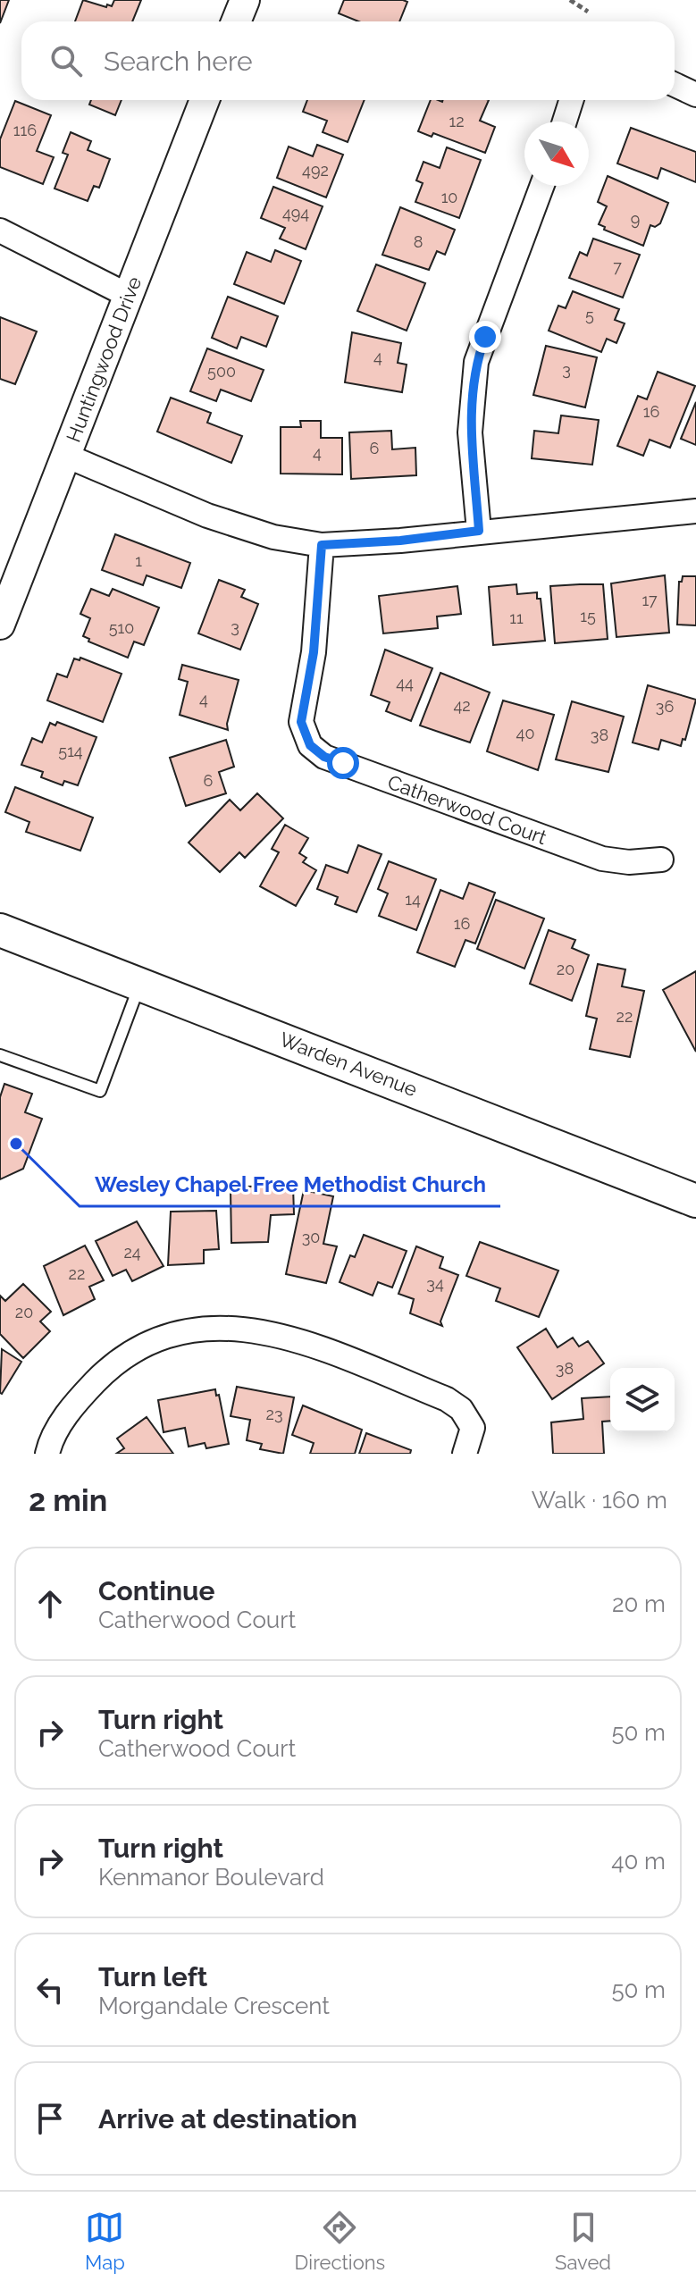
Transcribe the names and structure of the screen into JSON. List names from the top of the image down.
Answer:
{
  "streets": {
    "main road": ["Warden Avenue"],
    "street": ["Huntingwood Drive", "Catherwood Court"]
  },
  "places": ["Wesley Chapel Free Methodist Church"],
  "house_numbers": [
    "12",
    "116",
    "492",
    "10",
    "494",
    "9",
    "8",
    "7",
    "5",
    "4",
    "3",
    "500",
    "16",
    "6",
    "4",
    "1",
    "17",
    "15",
    "11",
    "3",
    "510",
    "44",
    "4",
    "42",
    "36",
    "40",
    "38",
    "514",
    "6",
    "14",
    "16",
    "20",
    "22",
    "30",
    "24",
    "22",
    "34",
    "20",
    "38",
    "23"
  ],
  "north": "bottom right",
  "page": {
    "search": "Search here",
    "heading": ["2 min", "Walk · 160 m"],
    "list": [
      ["Continue", "Catherwood Court", "20 m"],
      ["Turn right", "Catherwood Court", "50 m"],
      ["Turn right", "Kenmanor Boulevard", "40 m"],
      ["Turn left", "Morgandale Crescent", "50 m"],
      "Arrive at destination"
    ],
    "nav": ["Map", "Directions", "Saved"]
  }
}
